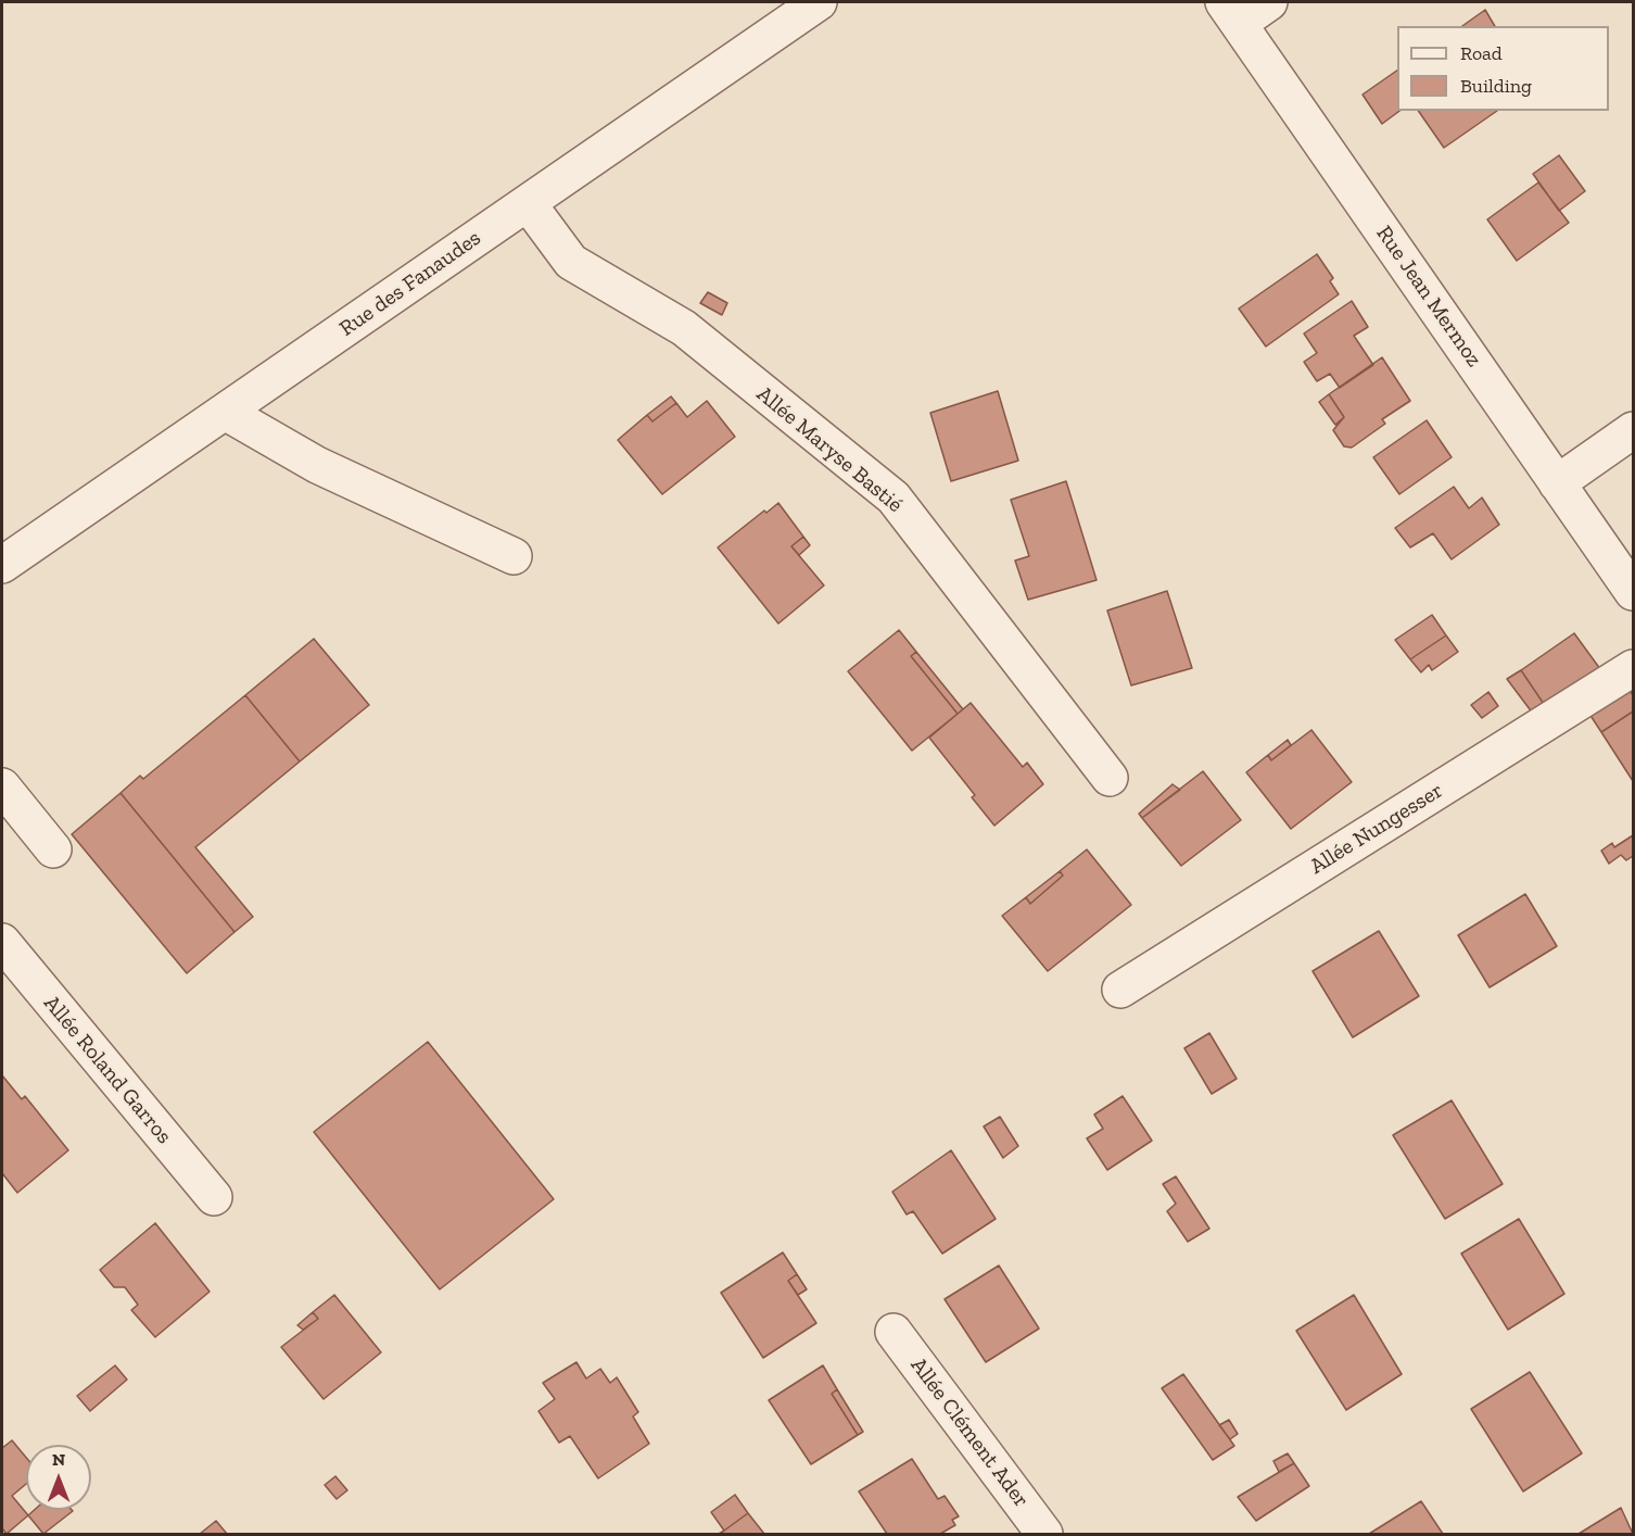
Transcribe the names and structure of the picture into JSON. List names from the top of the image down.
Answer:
{
  "streets": {
    "street": [
      "Rue des Fanaudes",
      "Rue Jean Mermoz",
      "Allée Maryse Bastié",
      "Allée Nungesser",
      "Allée Roland Garros",
      "Allée Clément Ader"
    ]
  },
  "crossings": [
    ["Rue des Fanaudes", "Allée Maryse Bastié"]
  ],
  "legend": ["Road", "Building"],
  "north": "top"
}
